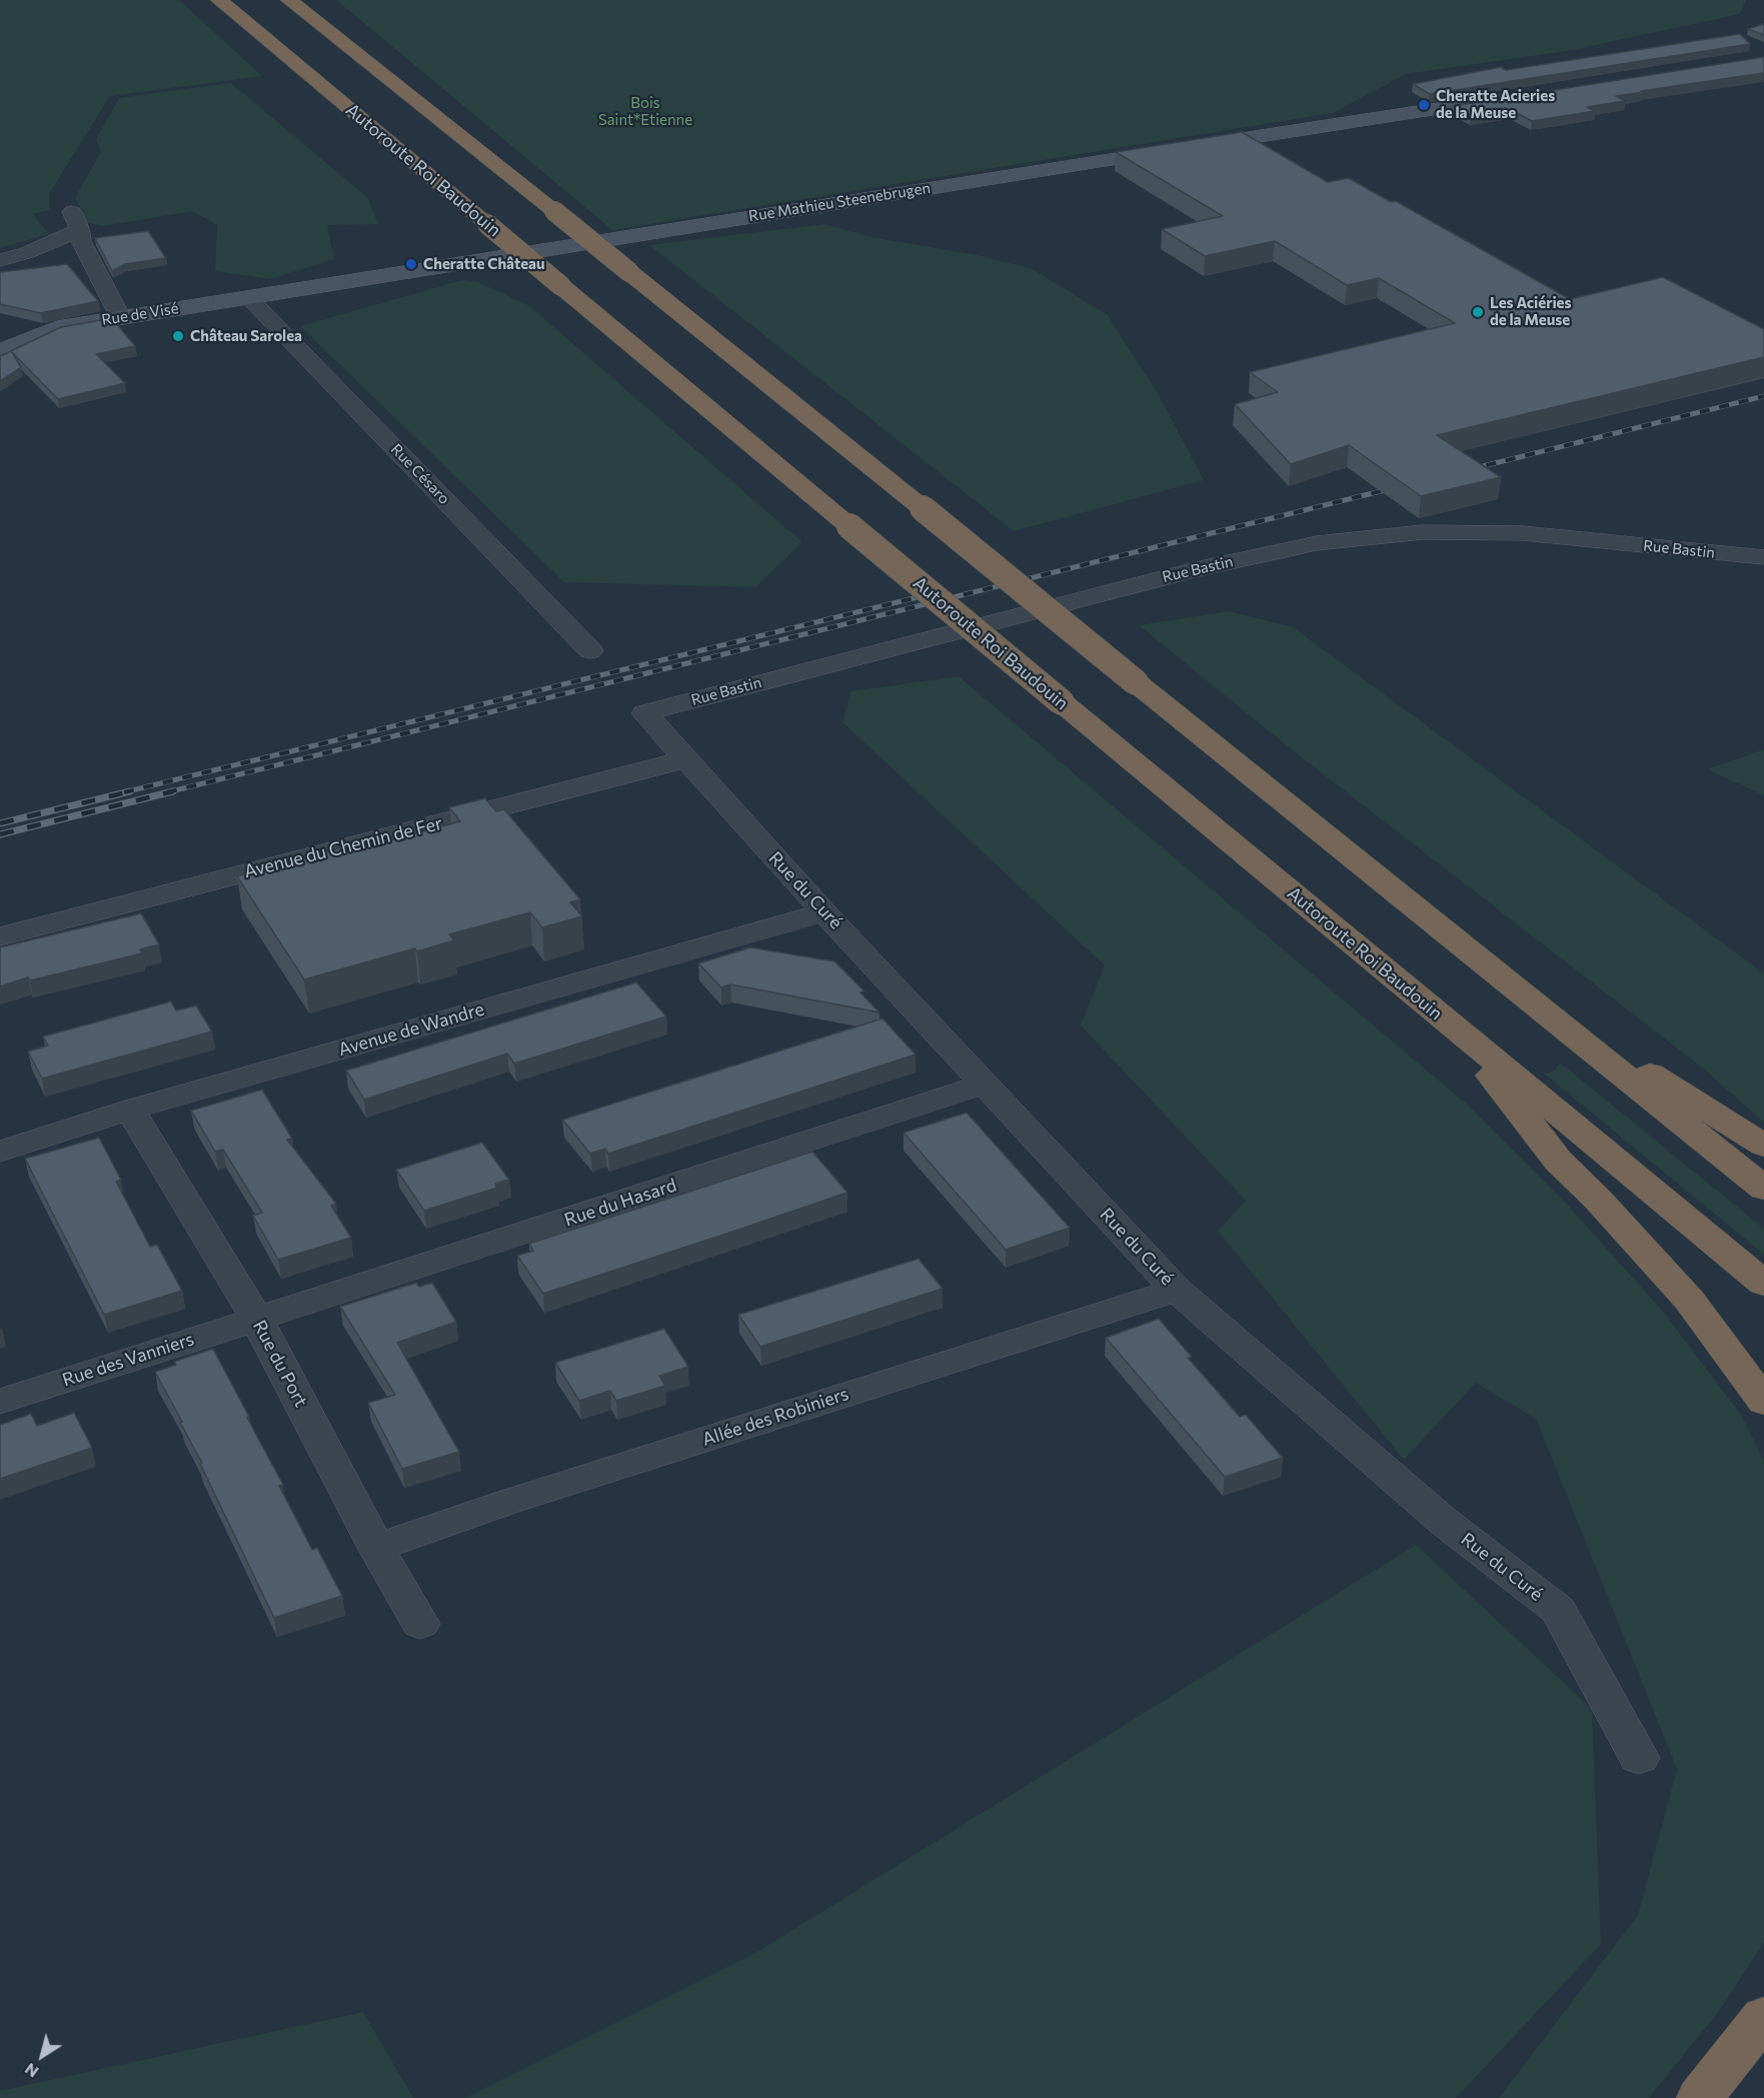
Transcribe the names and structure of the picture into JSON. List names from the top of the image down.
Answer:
{
  "streets": {
    "highway": ["Autoroute Roi Baudouin"],
    "street": [
      "Rue Mathieu Steenebrugen",
      "Rue de Visé",
      "Rue Césaro",
      "Rue Bastin",
      "Avenue du Chemin de Fer",
      "Rue du Curé",
      "Avenue de Wandre",
      "Rue du Hasard",
      "Rue des Vanniers",
      "Rue du Port",
      "Allée des Robiniers"
    ]
  },
  "crossings": [
    ["Rue Mathieu Steenebrugen", "Rue de Visé"],
    ["Rue Mathieu Steenebrugen", "Rue Césaro"],
    ["Rue de Visé", "Rue Césaro"],
    ["Rue Bastin", "Rue du Curé"],
    ["Avenue du Chemin de Fer", "Rue du Curé"],
    ["Rue du Curé", "Avenue de Wandre"],
    ["Rue du Curé", "Rue du Hasard"],
    ["Rue du Curé", "Allée des Robiniers"],
    ["Avenue de Wandre", "Rue du Port"],
    ["Rue du Hasard", "Rue des Vanniers"],
    ["Rue du Hasard", "Rue du Port"],
    ["Rue des Vanniers", "Rue du Port"],
    ["Rue du Port", "Allée des Robiniers"]
  ],
  "parks": ["Bois Saint*Etienne"],
  "places": [
    "Cheratte Acieries de la Meuse",
    "Cheratte Château",
    "Les Aciéries de la Meuse",
    "Château Sarolea"
  ],
  "north": "bottom left"
}
